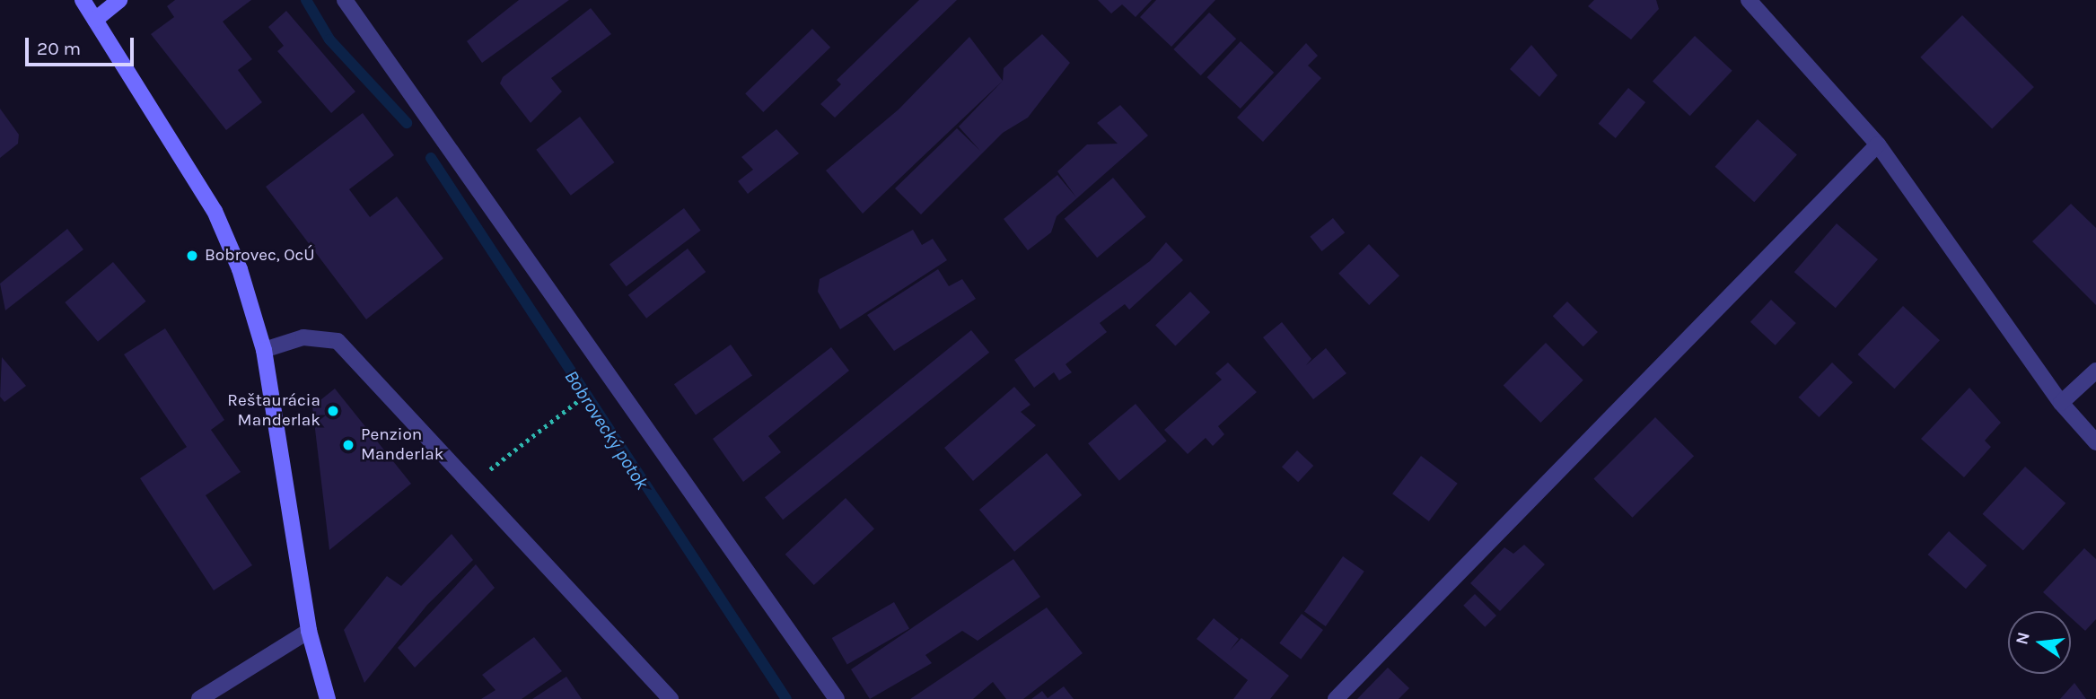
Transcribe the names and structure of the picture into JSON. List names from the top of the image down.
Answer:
{
  "water": ["Bobrovecký potok"],
  "places": ["Bobrovec, OcÚ", "Reštaurácia Manderlak", "Penzion Manderlak"],
  "scale_bar": "20 m",
  "north": "left"
}
